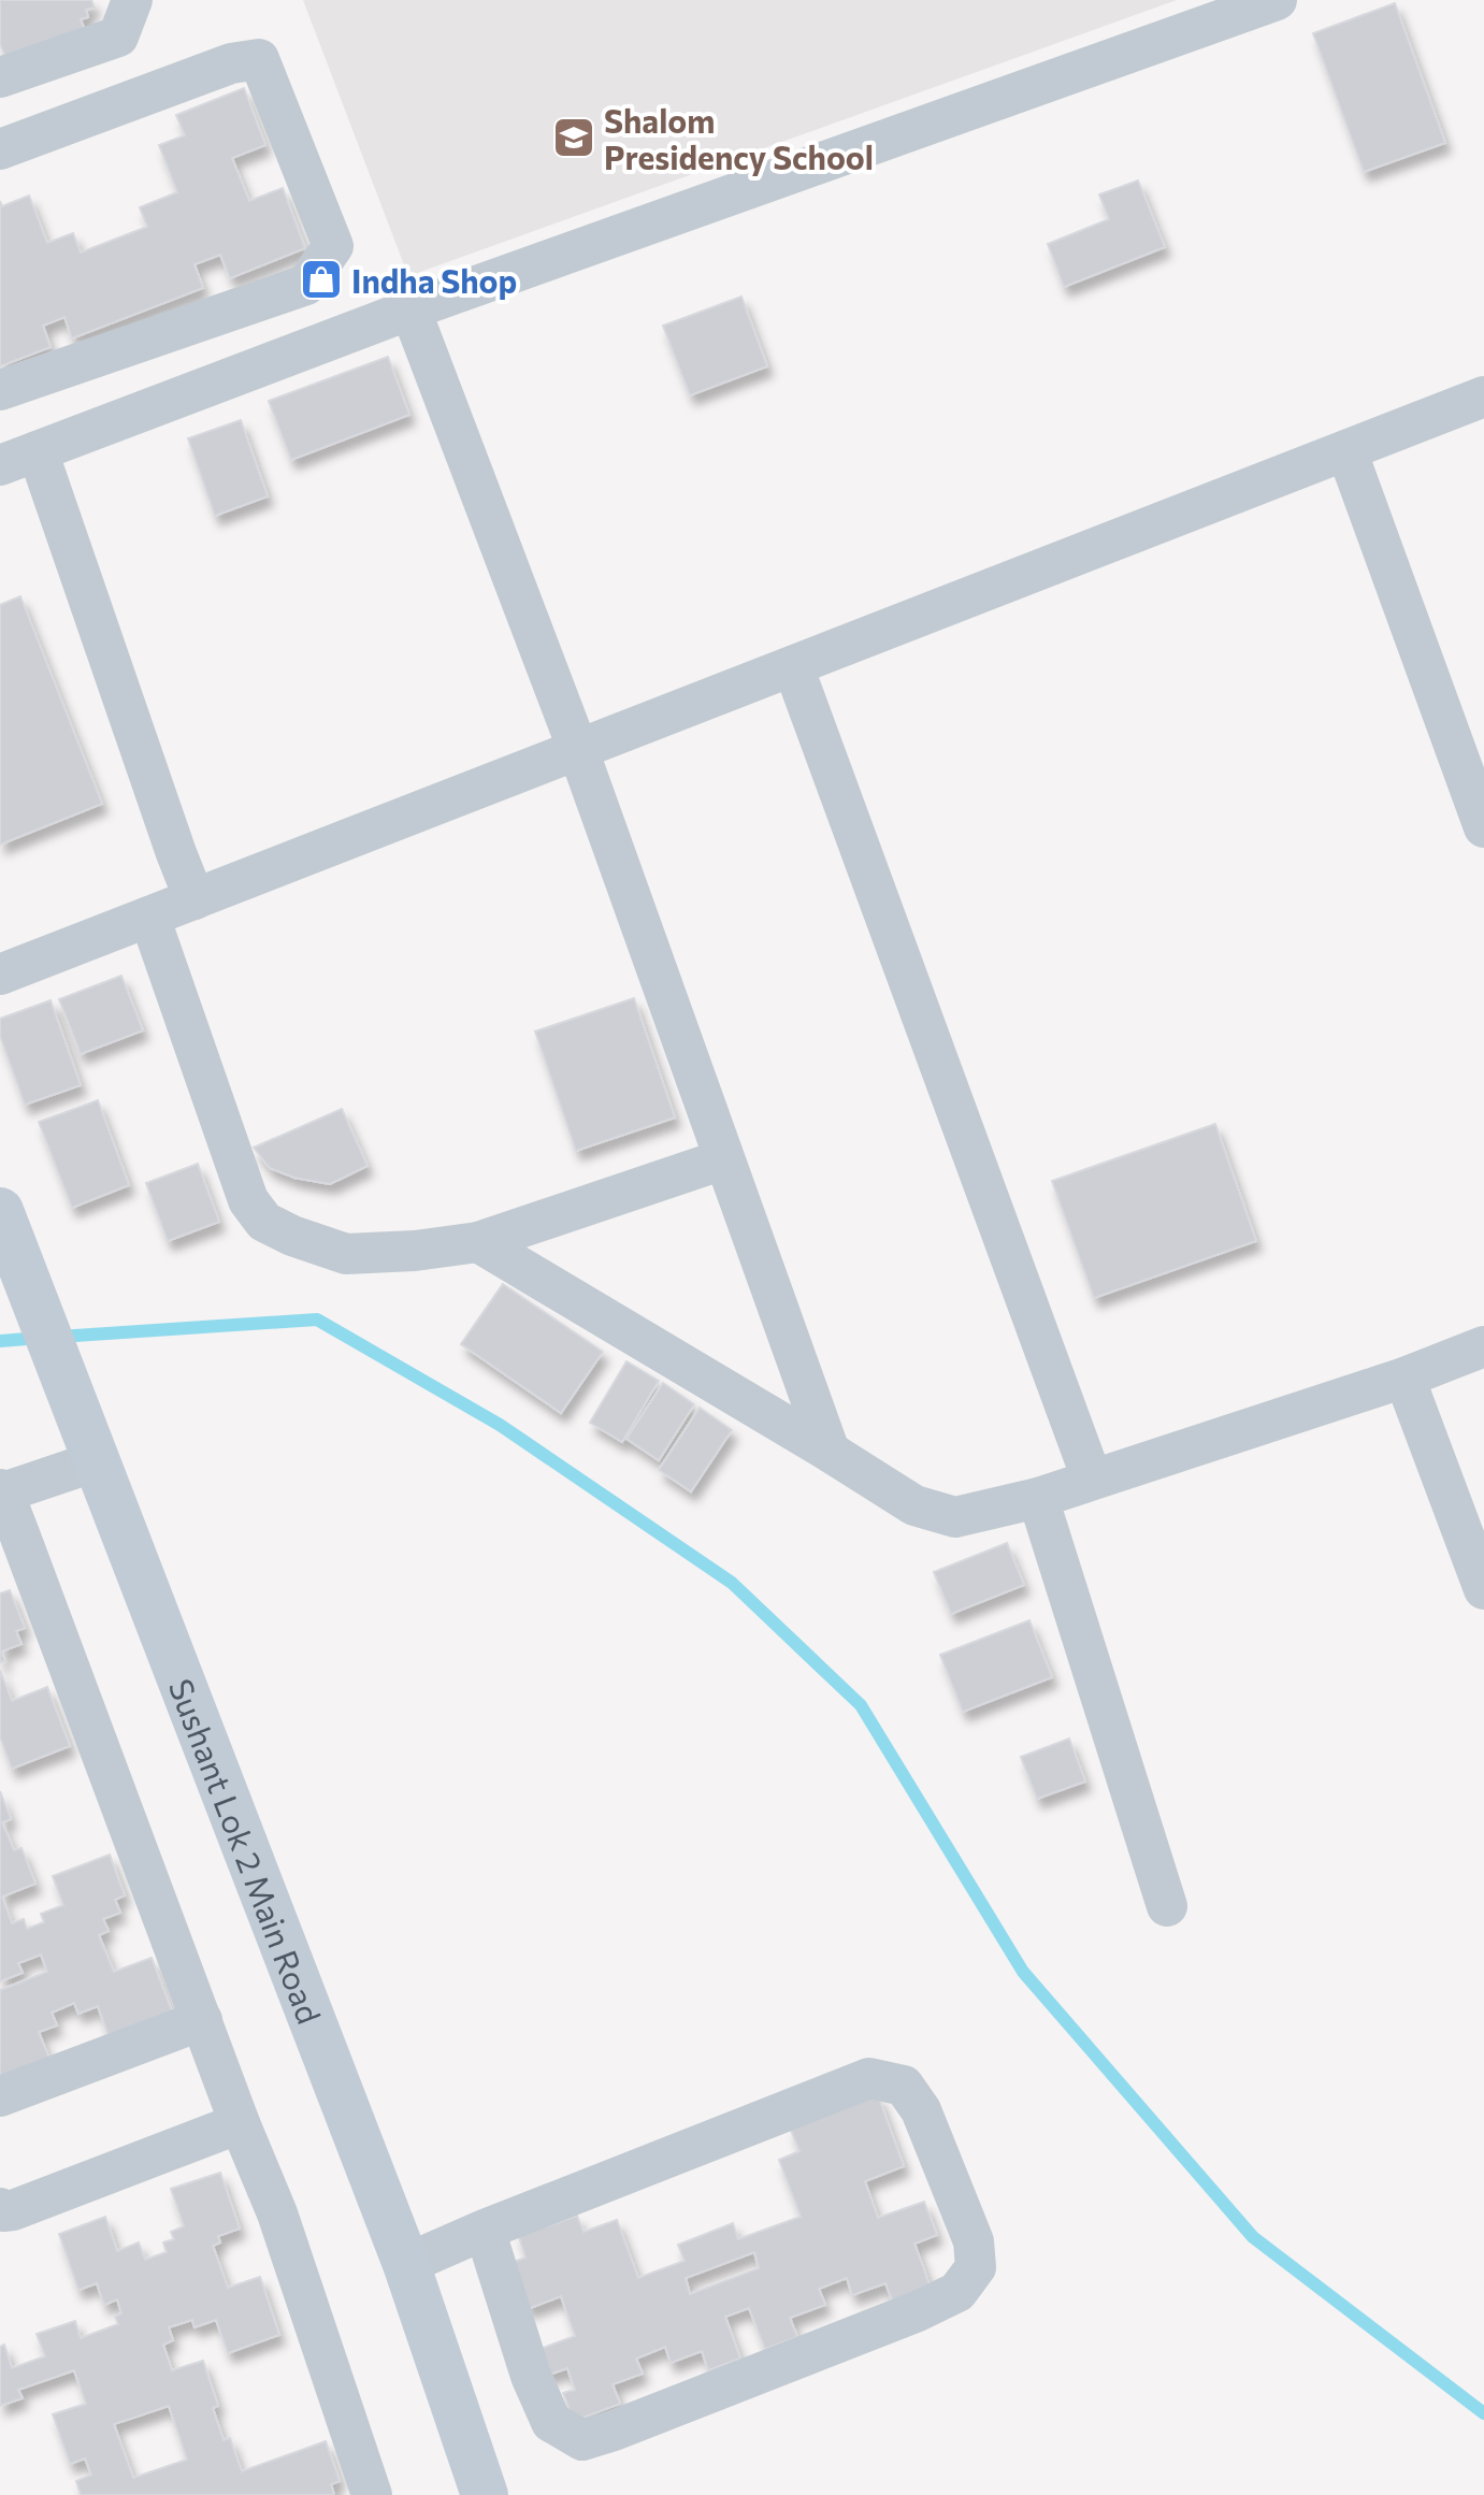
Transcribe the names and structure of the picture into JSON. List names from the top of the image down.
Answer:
{
  "streets": {
    "street": ["Sushant Lok 2 Main Road"]
  },
  "places": {
    "school or university": ["Shalom Presidency School"],
    "shop": ["Indha Shop"]
  }
}
